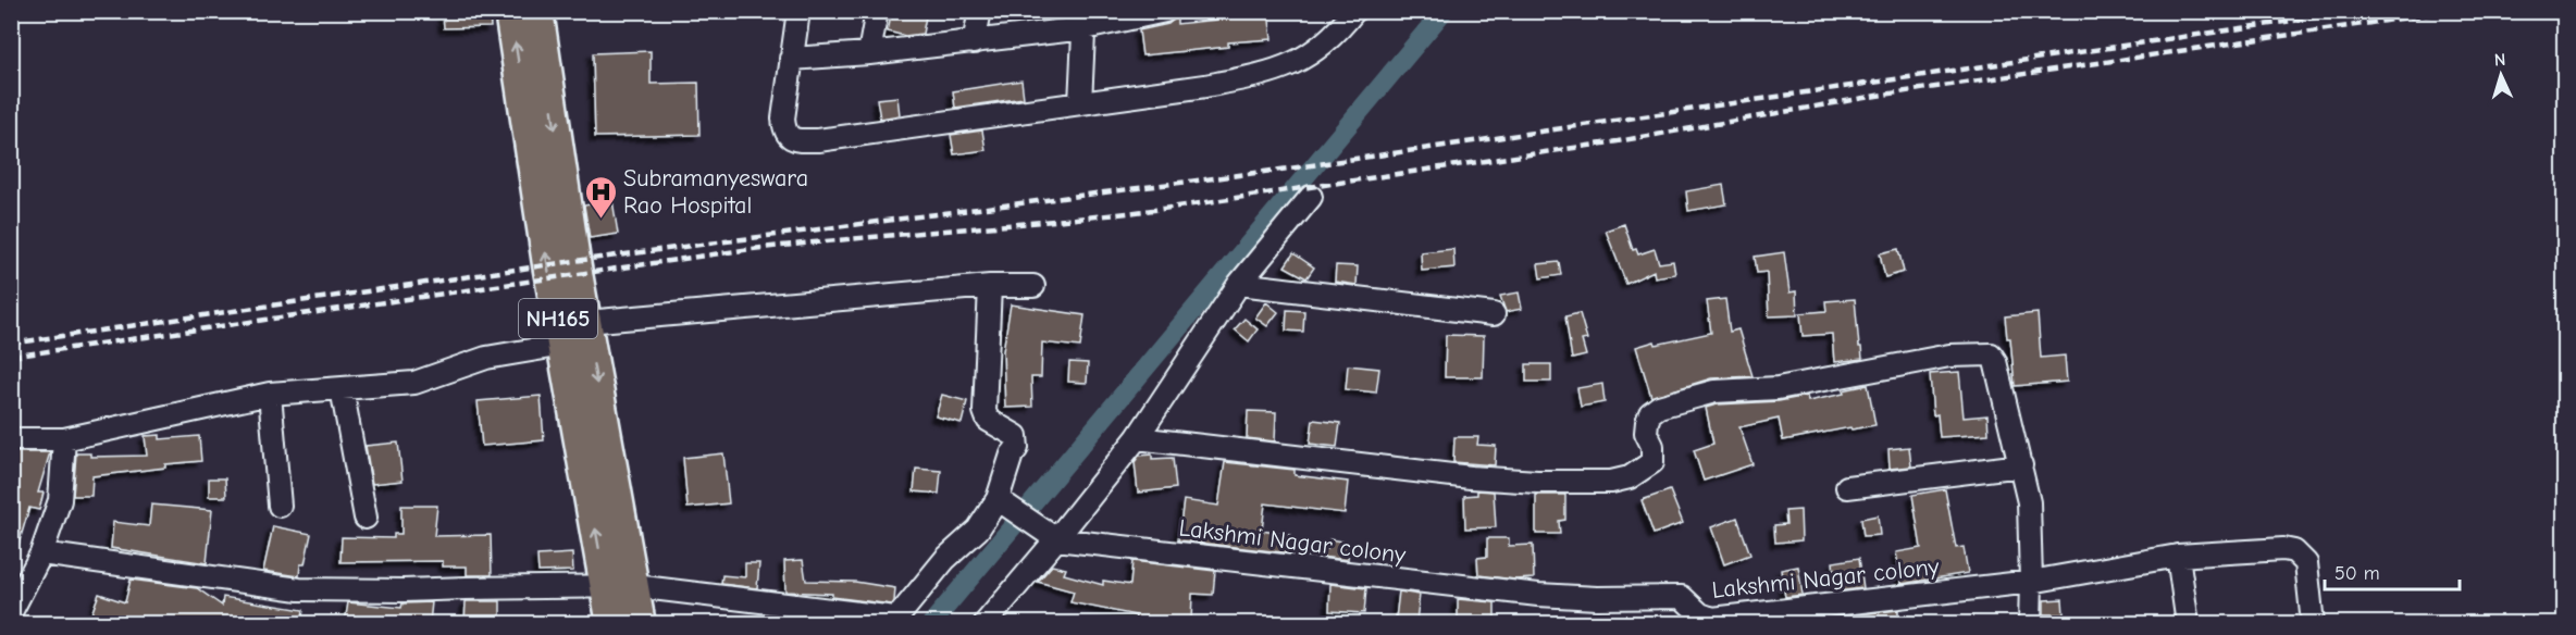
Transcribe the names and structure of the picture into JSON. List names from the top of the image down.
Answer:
{
  "streets": {
    "highway": ["NH165"],
    "street": ["Lakshmi Nagar colony"]
  },
  "places": {
    "hospital": ["Subramanyeswara Rao Hospital"]
  },
  "scale_bar": "50 m",
  "north": "top"
}
